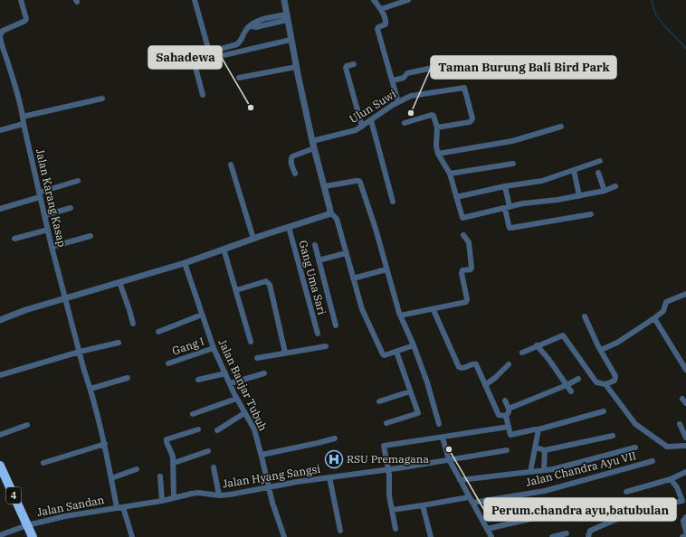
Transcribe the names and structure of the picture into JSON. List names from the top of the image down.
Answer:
{
  "streets": {
    "highway": ["4"],
    "street": [
      "Ulun Suwi",
      "Jalan Karang Kasap",
      "Gang Uma Sari",
      "Gang I",
      "Jalan Banjar Tubuh",
      "Jalan Chandra Ayu VII",
      "Jalan Hyang Sangsi",
      "Jalan Sandan"
    ]
  },
  "crossings": [
    ["Gang I", "Jalan Banjar Tubuh"],
    ["Jalan Banjar Tubuh", "Jalan Hyang Sangsi"],
    ["Jalan Hyang Sangsi", "Jalan Sandan"],
    ["4", "Jalan Sandan"]
  ],
  "places": {
    "other": ["Sahadewa", "Taman Burung Bali Bird Park", "Perum.chandra ayu,batubulan"],
    "hospital": ["RSU Premagana"]
  }
}
